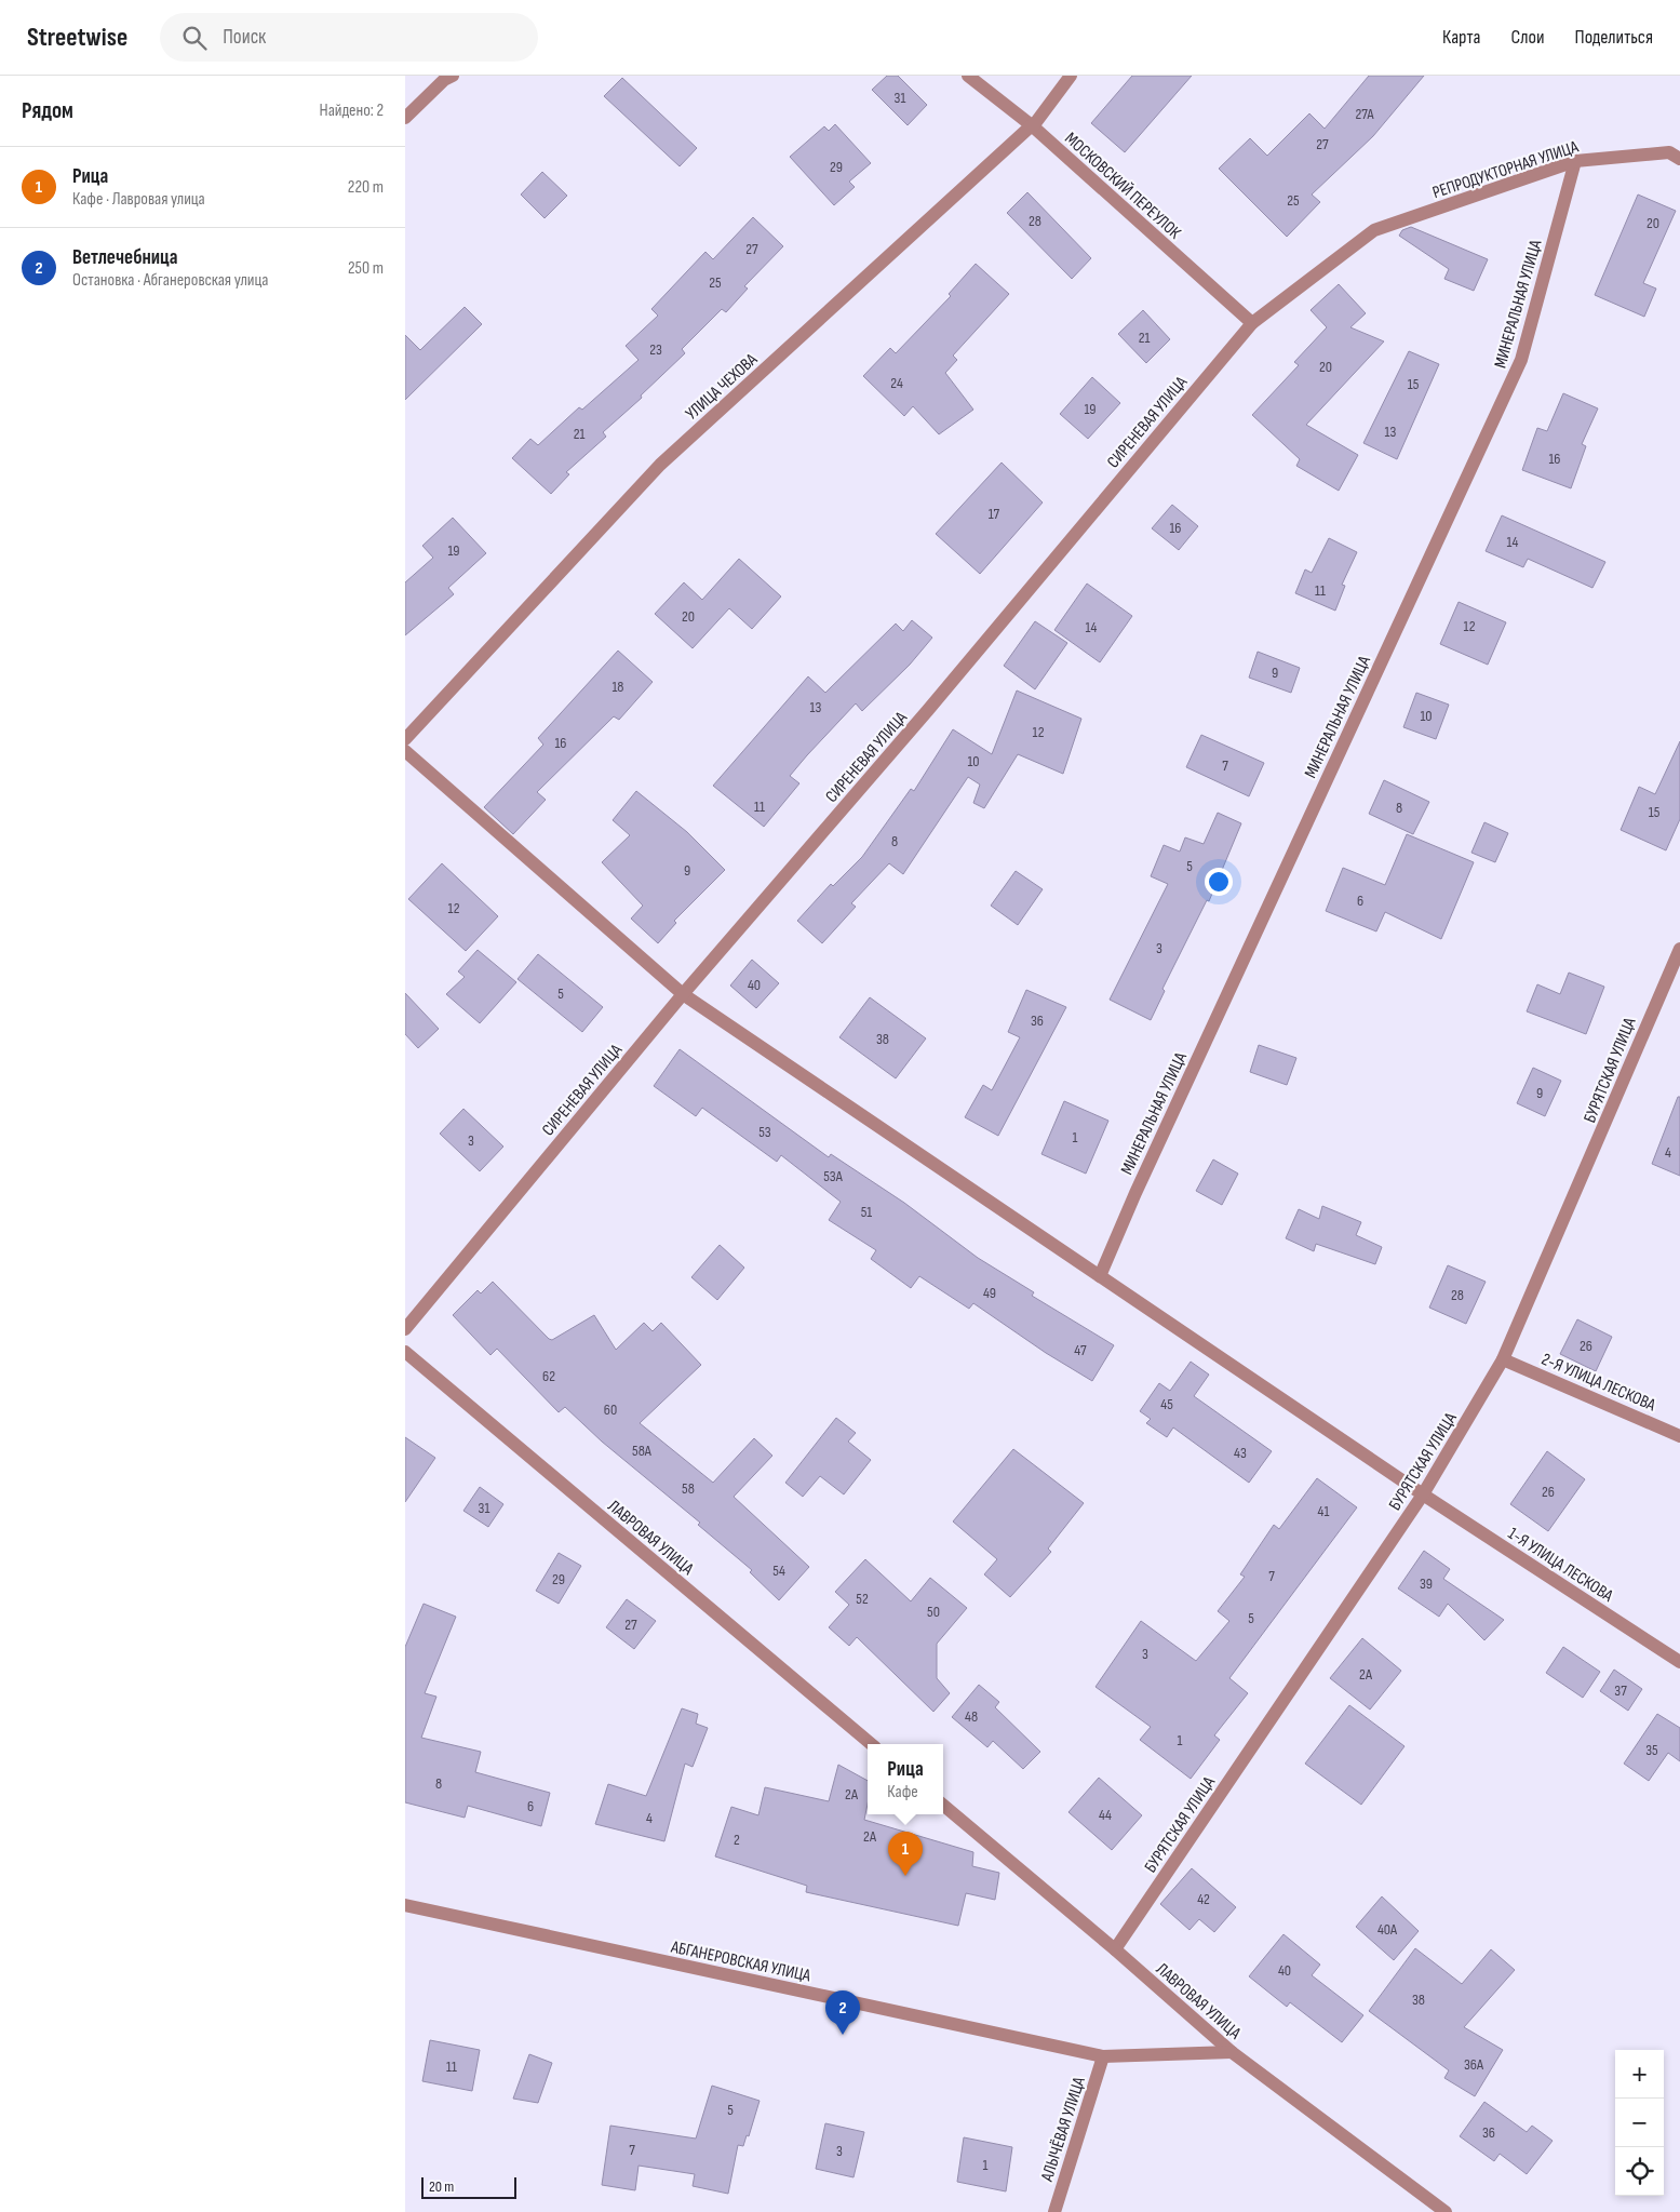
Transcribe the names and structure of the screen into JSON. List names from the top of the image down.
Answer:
{
  "streets": {
    "street": [
      "РЕПРОДУКТОРНАЯ УЛИЦА",
      "МОСКОВСКИЙ ПЕРЕУЛОК",
      "МИНЕРАЛЬНАЯ УЛИЦА",
      "УЛИЦА ЧЕХОВА",
      "СИРЕНЕВАЯ УЛИЦА",
      "БУРЯТСКАЯ УЛИЦА",
      "2-Я УЛИЦА ЛЕСКОВА",
      "ЛАВРОВАЯ УЛИЦА",
      "1-Я УЛИЦА ЛЕСКОВА",
      "АБГАНЕРОВСКАЯ УЛИЦА",
      "АЛЫЧЁВАЯ УЛИЦА"
    ]
  },
  "crossings": [
    ["РЕПРОДУКТОРНАЯ УЛИЦА", "МИНЕРАЛЬНАЯ УЛИЦА"],
    ["РЕПРОДУКТОРНАЯ УЛИЦА", "СИРЕНЕВАЯ УЛИЦА"],
    ["МОСКОВСКИЙ ПЕРЕУЛОК", "УЛИЦА ЧЕХОВА"],
    ["МОСКОВСКИЙ ПЕРЕУЛОК", "СИРЕНЕВАЯ УЛИЦА"],
    ["МИНЕРАЛЬНАЯ УЛИЦА", "1-Я УЛИЦА ЛЕСКОВА"],
    ["СИРЕНЕВАЯ УЛИЦА", "1-Я УЛИЦА ЛЕСКОВА"],
    ["БУРЯТСКАЯ УЛИЦА", "2-Я УЛИЦА ЛЕСКОВА"],
    ["БУРЯТСКАЯ УЛИЦА", "ЛАВРОВАЯ УЛИЦА"],
    ["БУРЯТСКАЯ УЛИЦА", "1-Я УЛИЦА ЛЕСКОВА"],
    ["ЛАВРОВАЯ УЛИЦА", "АБГАНЕРОВСКАЯ УЛИЦА"],
    ["АБГАНЕРОВСКАЯ УЛИЦА", "АЛЫЧЁВАЯ УЛИЦА"]
  ],
  "house_numbers": [
    "31",
    "27А",
    "27",
    "29",
    "25",
    "28",
    "20",
    "27",
    "25",
    "21",
    "23",
    "20",
    "24",
    "15",
    "19",
    "13",
    "21",
    "16",
    "17",
    "16",
    "14",
    "19",
    "11",
    "20",
    "12",
    "14",
    "9",
    "18",
    "13",
    "10",
    "12",
    "16",
    "10",
    "7",
    "11",
    "8",
    "15",
    "8",
    "5",
    "9",
    "6",
    "12",
    "3",
    "40",
    "5",
    "36",
    "38",
    "9",
    "53",
    "1",
    "3",
    "4",
    "53А",
    "51",
    "49",
    "28",
    "26",
    "47",
    "62",
    "45",
    "60",
    "58А",
    "43",
    "58",
    "26",
    "31",
    "41",
    "54",
    "7",
    "29",
    "39",
    "52",
    "50",
    "5",
    "27",
    "3",
    "2А",
    "37",
    "48",
    "1",
    "35",
    "8",
    "2А",
    "6",
    "44",
    "4",
    "2А",
    "2",
    "42",
    "40А",
    "40",
    "38",
    "36А",
    "11",
    "5",
    "36",
    "7",
    "3",
    "1"
  ],
  "scale_bar": "20 m",
  "page": {
    "header": "Streetwise",
    "search": "Поиск",
    "nav": ["Карта", "Слои", "Поделиться"],
    "heading": ["Рядом", "Найдено: 2"],
    "list": [
      {
        "mark": "1",
        "name": "Рица",
        "note": "Кафе · Лавровая улица",
        "value": "220 m"
      },
      {
        "mark": "2",
        "name": "Ветлечебница",
        "note": "Остановка · Абганеровская улица",
        "value": "250 m"
      }
    ],
    "popup": ["Рица", "Кафе"],
    "pins": ["1", "2"],
    "map_buttons": ["+", "−"],
    "scale": "20 m"
  }
}
